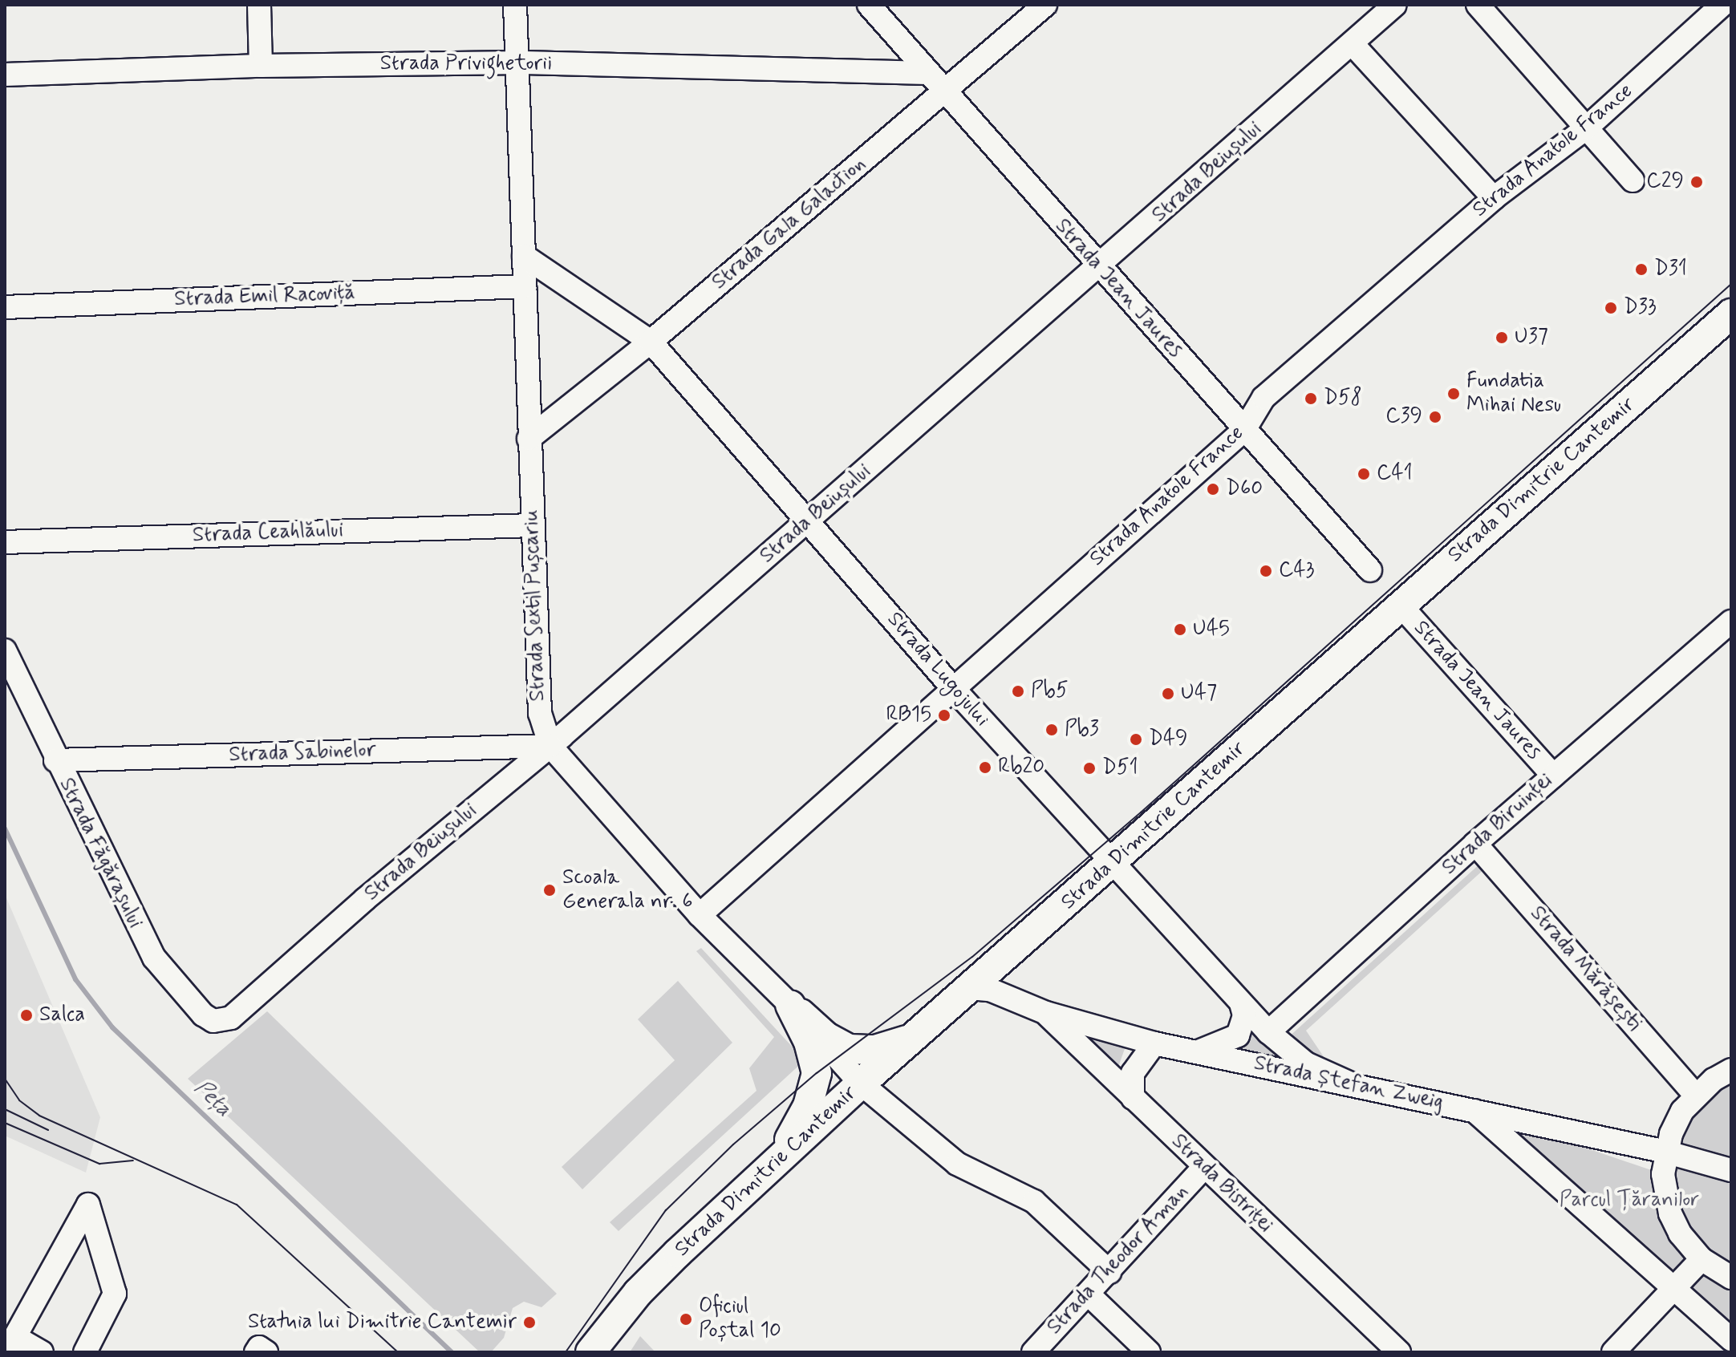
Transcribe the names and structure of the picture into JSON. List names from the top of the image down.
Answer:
{
  "streets": {
    "main road": ["Strada Dimitrie Cantemir"],
    "street": [
      "Strada Privighetorii",
      "Strada Anatole France",
      "Strada Beiușului",
      "Strada Gala Galaction",
      "Strada Jean Jaures",
      "Strada Emil Racoviță",
      "Strada Ceahlăului",
      "Strada Sextil Pușcariu",
      "Strada Lugojului",
      "Strada Sabinelor",
      "Strada Biruinței",
      "Strada Făgărașului",
      "Strada Mărășești",
      "Strada Ștefan Zweig",
      "Strada Bistriței",
      "Strada Theodor Aman"
    ]
  },
  "crossings": [
    ["Strada Privighetorii", "Strada Jean Jaures"],
    ["Strada Privighetorii", "Strada Sextil Pușcariu"],
    ["Strada Anatole France", "Strada Jean Jaures"],
    ["Strada Anatole France", "Strada Sextil Pușcariu"],
    ["Strada Anatole France", "Strada Lugojului"],
    ["Strada Beiușului", "Strada Jean Jaures"],
    ["Strada Beiușului", "Strada Sextil Pușcariu"],
    ["Strada Beiușului", "Strada Lugojului"],
    ["Strada Beiușului", "Strada Sabinelor"],
    ["Strada Beiușului", "Strada Făgărașului"],
    ["Strada Gala Galaction", "Strada Jean Jaures"],
    ["Strada Gala Galaction", "Strada Sextil Pușcariu"],
    ["Strada Gala Galaction", "Strada Lugojului"],
    ["Strada Jean Jaures", "Strada Dimitrie Cantemir"],
    ["Strada Jean Jaures", "Strada Biruinței"],
    ["Strada Emil Racoviță", "Strada Sextil Pușcariu"],
    ["Strada Dimitrie Cantemir", "Strada Sextil Pușcariu"],
    ["Strada Dimitrie Cantemir", "Strada Lugojului"],
    ["Strada Dimitrie Cantemir", "Strada Ștefan Zweig"],
    ["Strada Ceahlăului", "Strada Sextil Pușcariu"],
    ["Strada Sextil Pușcariu", "Strada Lugojului"],
    ["Strada Sextil Pușcariu", "Strada Sabinelor"],
    ["Strada Sextil Pușcariu", "Strada Theodor Aman"],
    ["Strada Lugojului", "Strada Biruinței"],
    ["Strada Lugojului", "Strada Ștefan Zweig"],
    ["Strada Sabinelor", "Strada Făgărașului"],
    ["Strada Biruinței", "Strada Mărășești"],
    ["Strada Ștefan Zweig", "Strada Bistriței"],
    ["Strada Bistriței", "Strada Theodor Aman"]
  ],
  "water": ["Peța"],
  "parks": ["Parcul Țăranilor"],
  "places": [
    "C29",
    "D31",
    "D33",
    "U37",
    "Fundatia Mihai Nesu",
    "D58",
    "C39",
    "C41",
    "D60",
    "C43",
    "U45",
    "Pb5",
    "U47",
    "RB15",
    "Pb3",
    "D49",
    "Rb20",
    "D51",
    "Scoala Generala nr. 6",
    "Salca",
    "Oficiul Poștal 10",
    "Statuia lui Dimitrie Cantemir"
  ]
}
